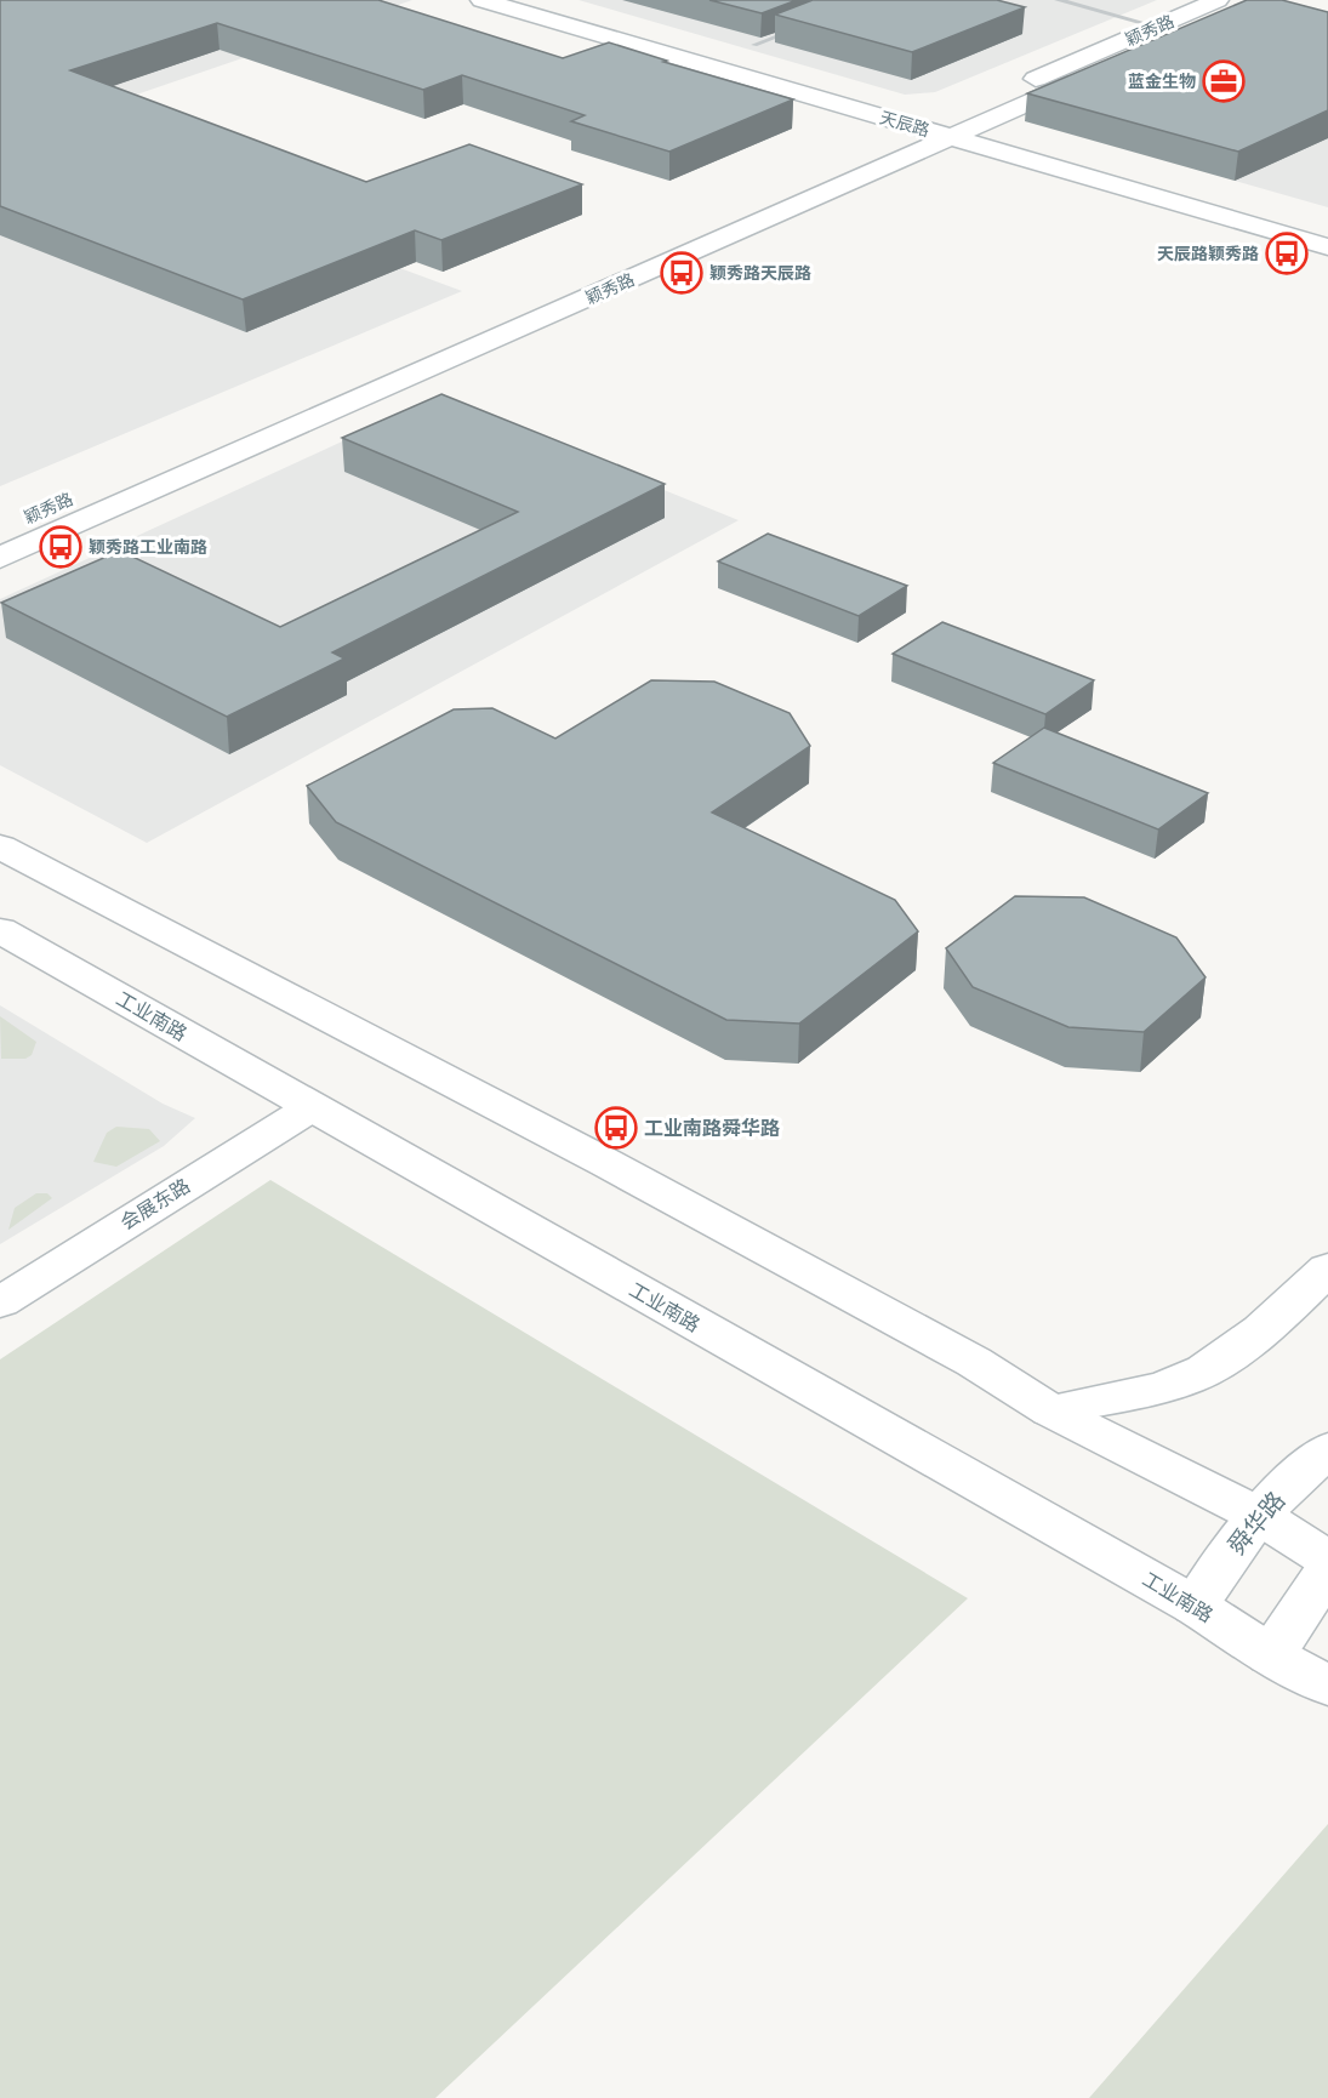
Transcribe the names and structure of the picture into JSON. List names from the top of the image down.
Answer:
{
  "streets": {
    "main road": [
      "颖秀路",
      "天辰路",
      "工业南路",
      "会展东路",
      "舜华路"
    ]
  },
  "crossings": [
    ["颖秀路", "天辰路"],
    ["工业南路", "会展东路"],
    ["工业南路", "舜华路"]
  ],
  "places": {
    "office": ["蓝金生物"],
    "bus stop": [
      "天辰路颖秀路",
      "颖秀路天辰路",
      "颖秀路工业南路",
      "工业南路舜华路"
    ]
  }
}
